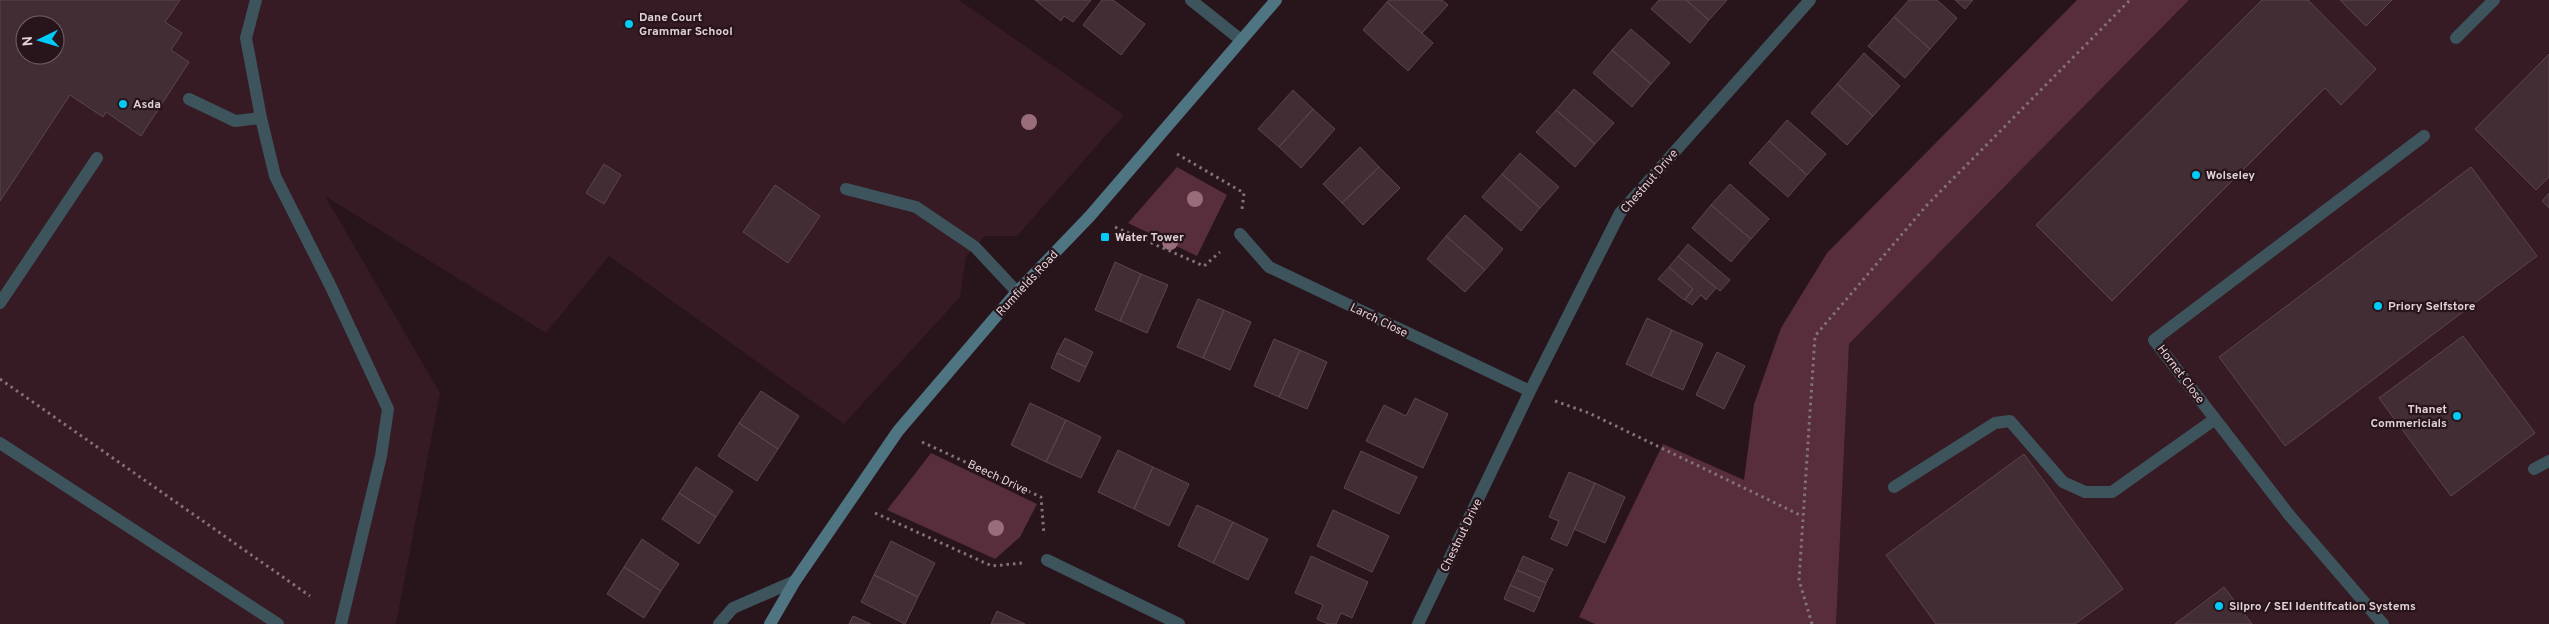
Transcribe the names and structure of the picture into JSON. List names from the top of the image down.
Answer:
{
  "streets": {
    "street": [
      "Chestnut Drive",
      "Rumfields Road",
      "Larch Close",
      "Hornet Close"
    ],
    "path": ["Beech Drive"]
  },
  "crossings": [
    ["Chestnut Drive", "Larch Close"],
    ["Rumfields Road", "Beech Drive"]
  ],
  "places": {
    "other": [
      "Dane Court Grammar School",
      "Asda",
      "Wolseley",
      "Priory Selfstore",
      "Thanet Commericials",
      "Silpro / SEI Identifcation Systems"
    ],
    "transit": ["Water Tower"]
  },
  "north": "left"
}
